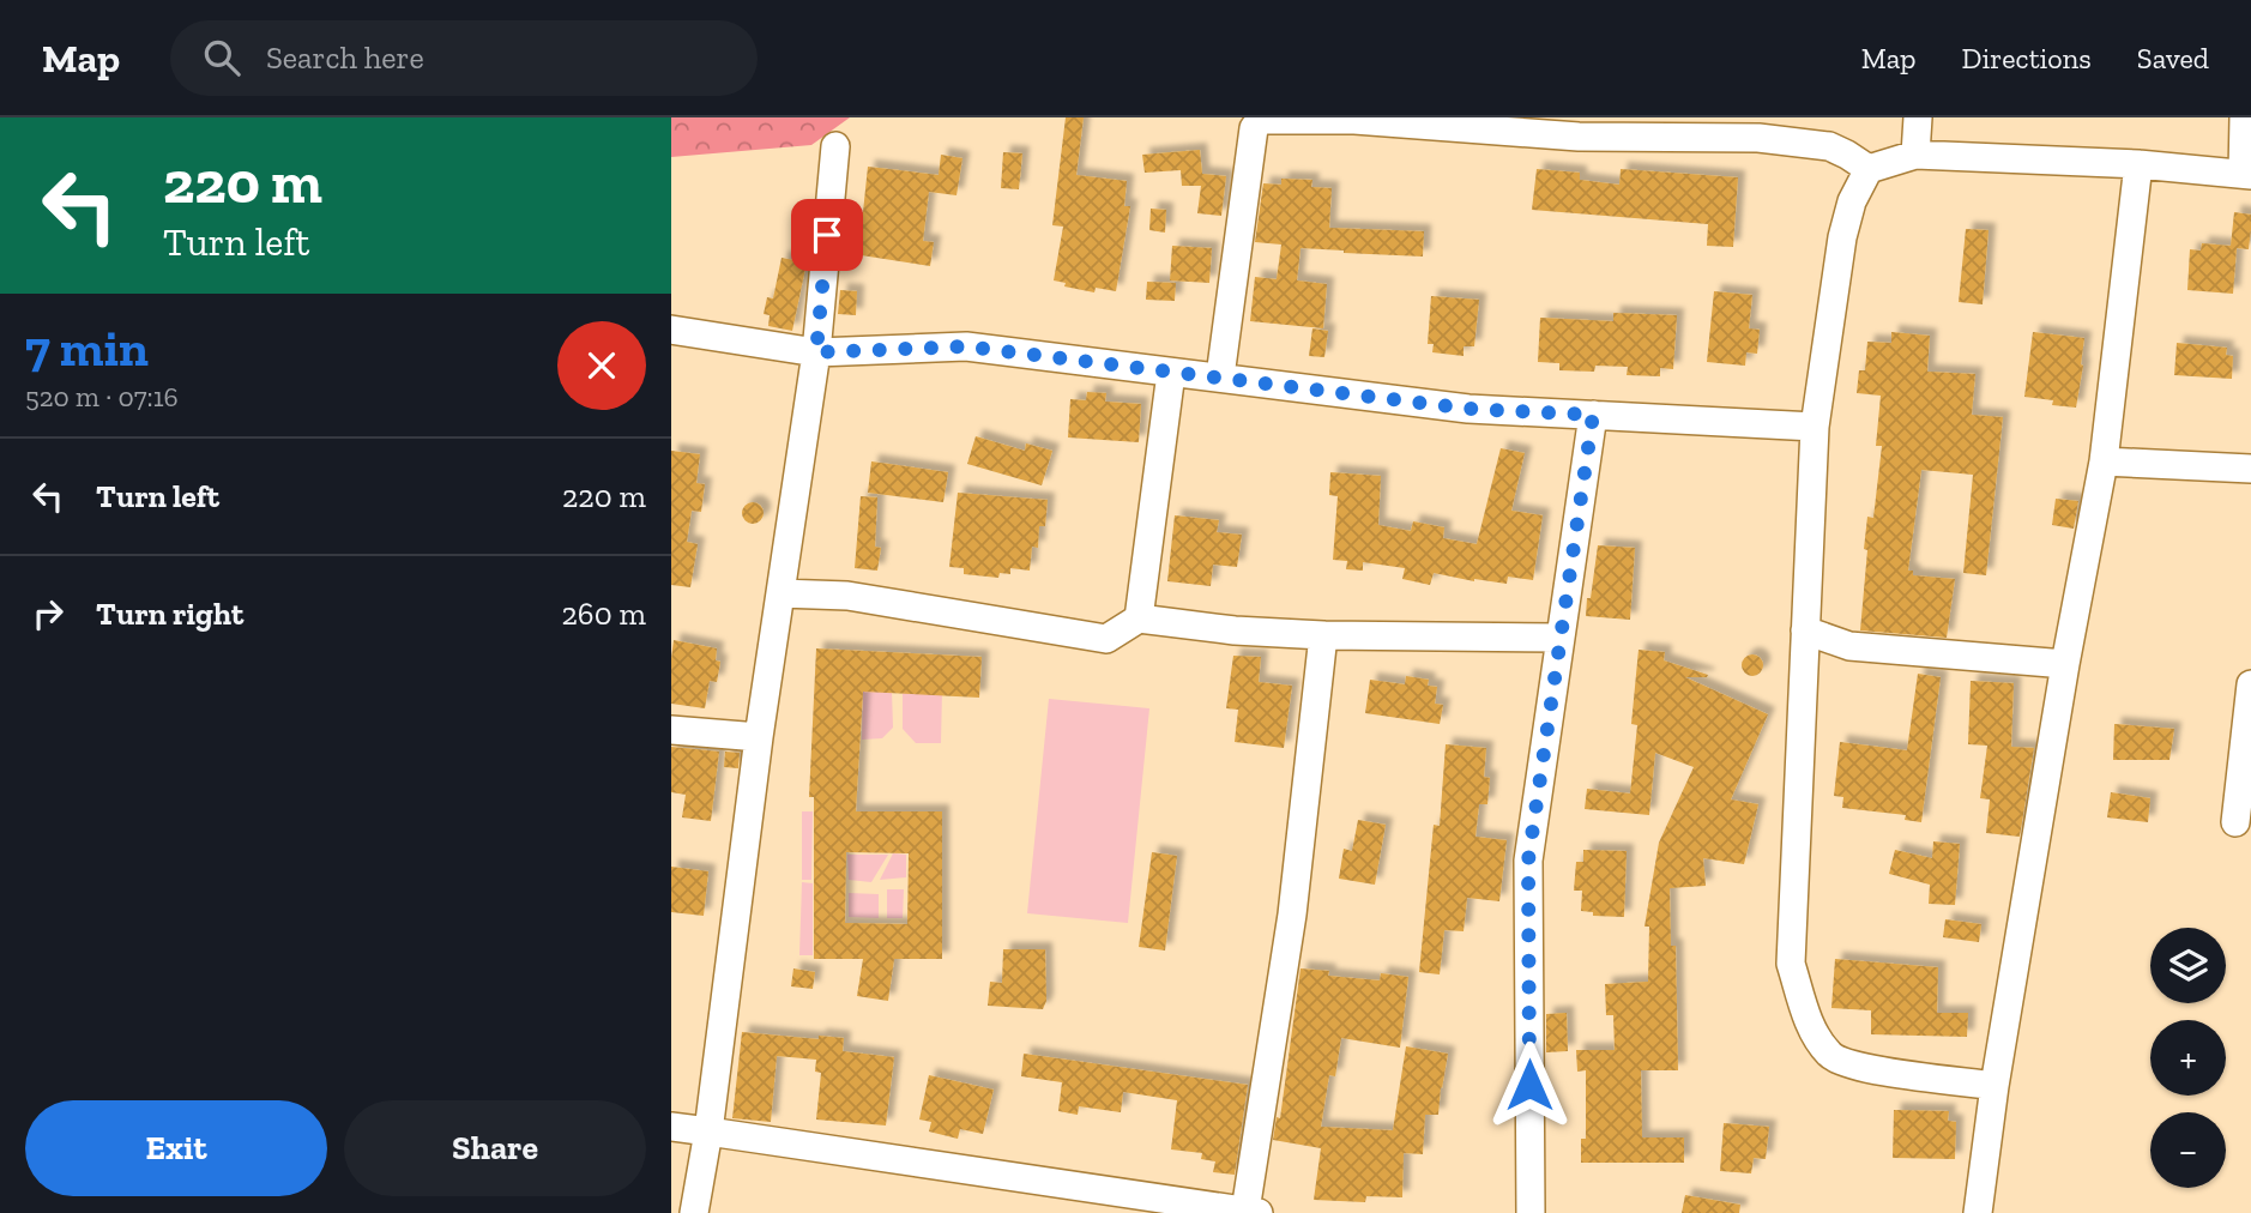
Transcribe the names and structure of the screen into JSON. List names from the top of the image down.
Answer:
{
  "page": {
    "header": "Map",
    "search": "Search here",
    "nav": ["Map", "Directions", "Saved"],
    "turn": ["220 m", "Turn left"],
    "heading": ["7 min", "520 m · 07:16"],
    "list": [
      {
        "name": "Turn left",
        "value": "220 m"
      },
      {
        "name": "Turn right",
        "value": "260 m"
      }
    ],
    "map_buttons": ["+", "−"],
    "buttons": ["Exit", "Share"]
  }
}
